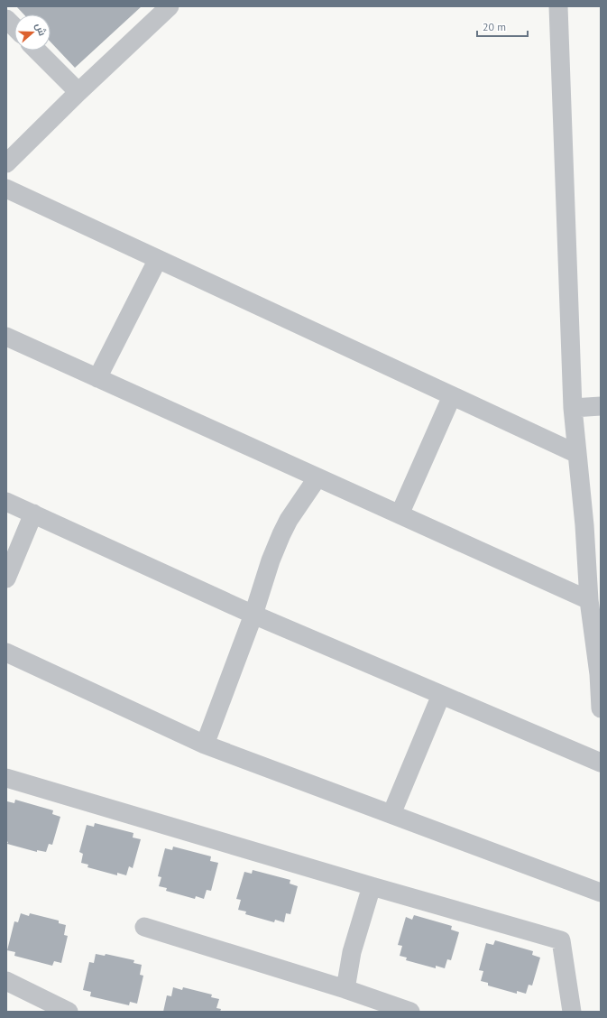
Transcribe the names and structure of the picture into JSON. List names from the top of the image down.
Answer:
{
  "scale_bar": "20 m",
  "north": "right"
}
